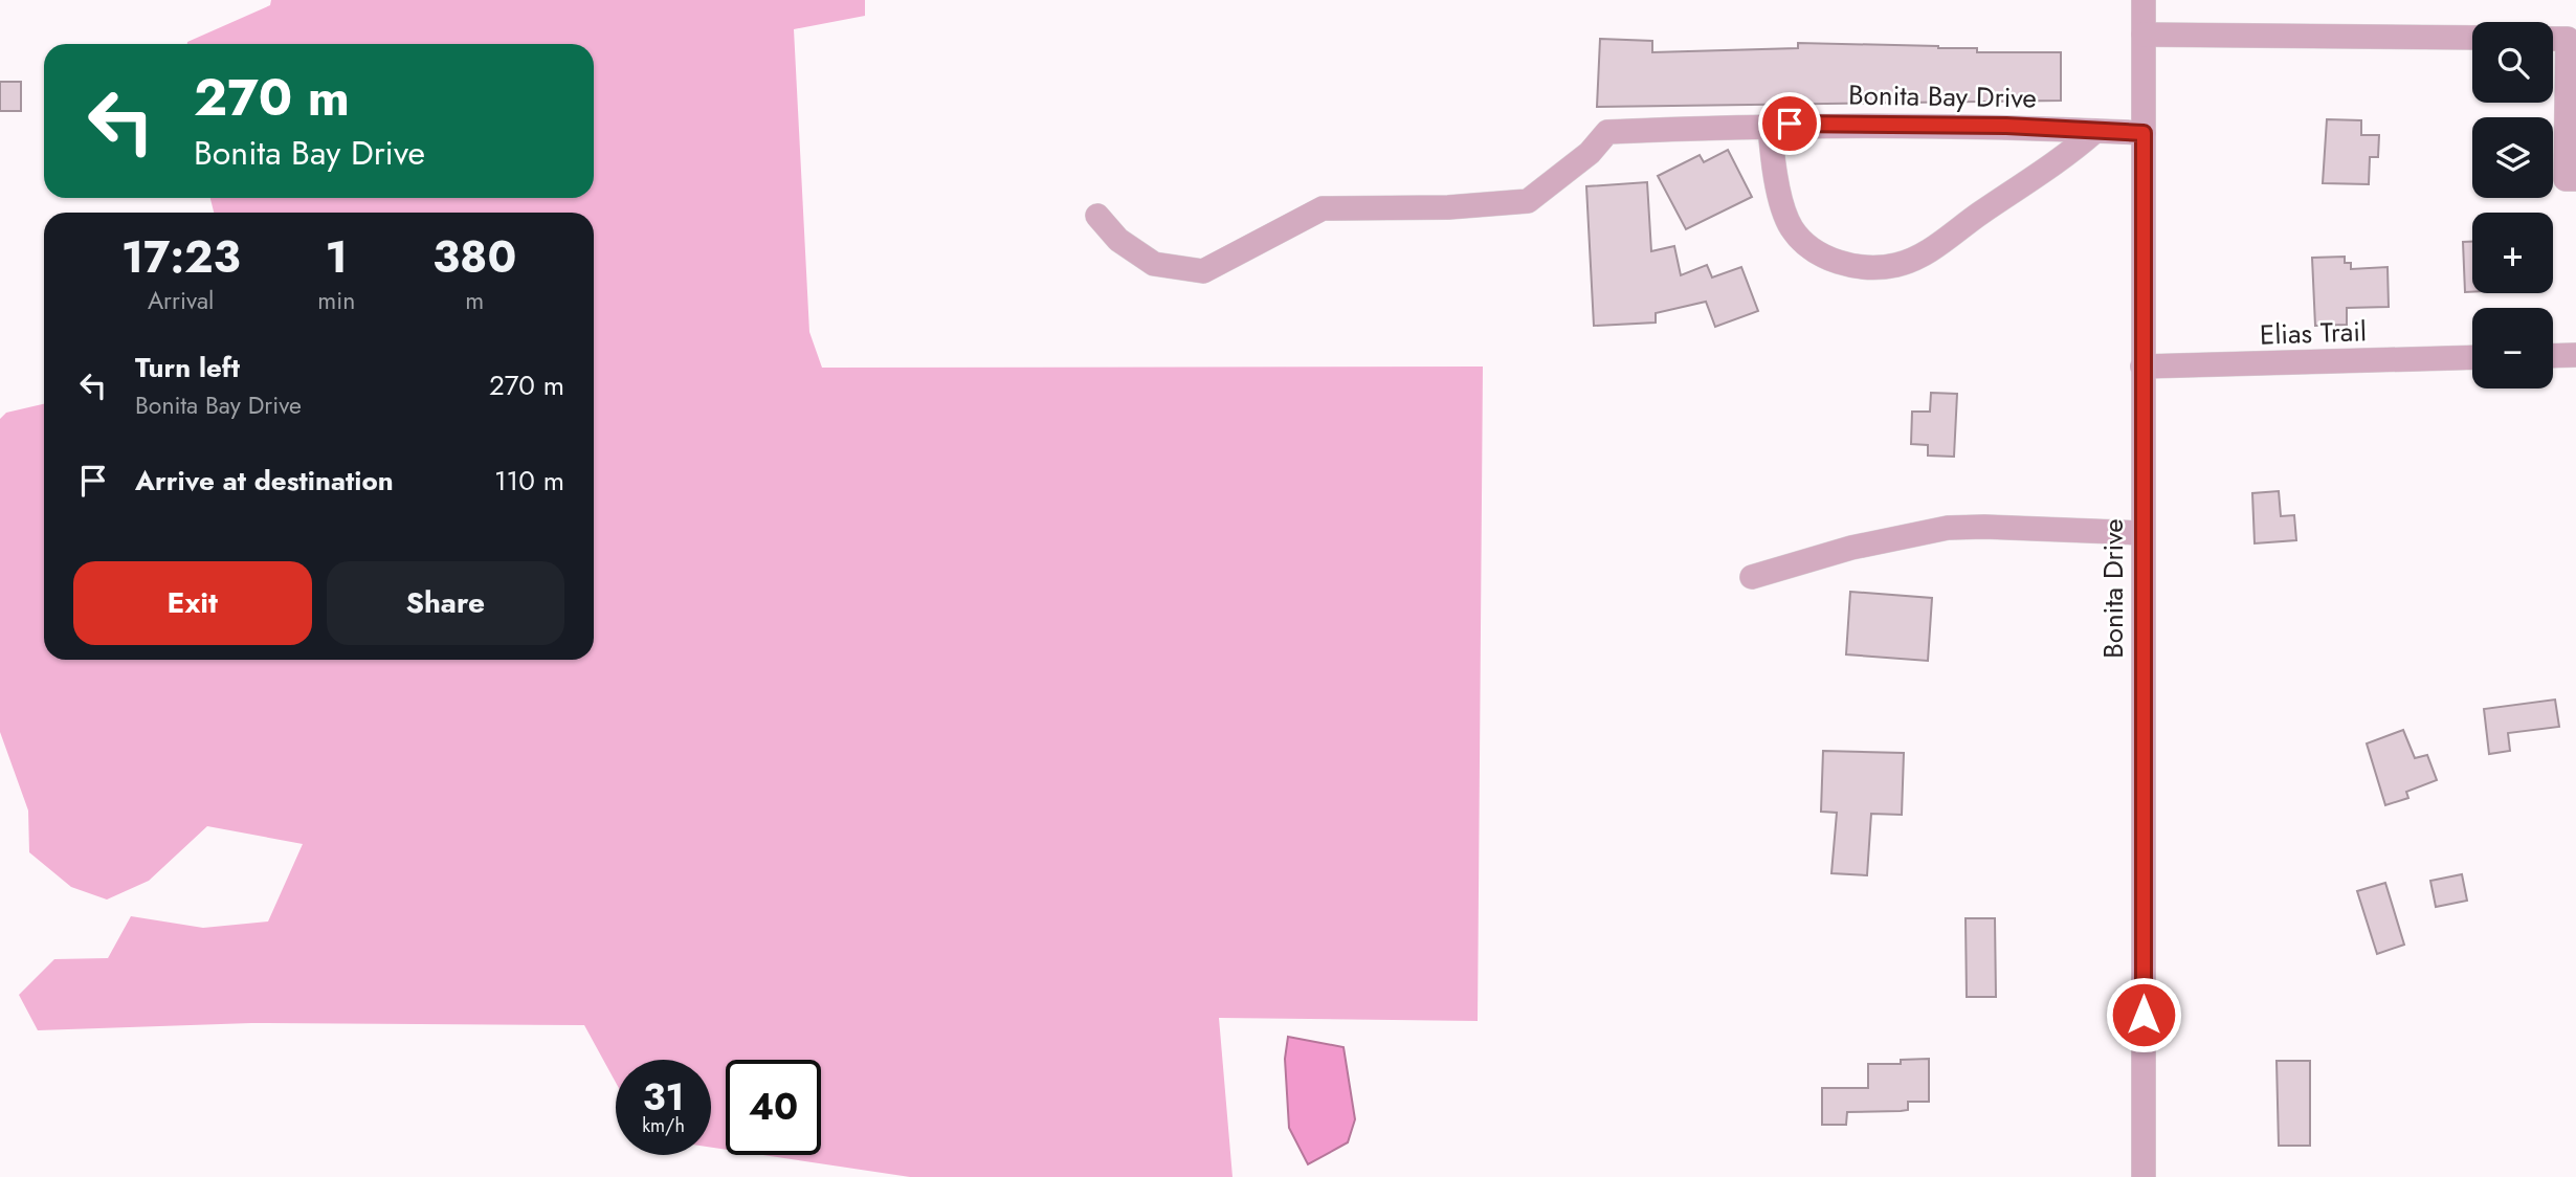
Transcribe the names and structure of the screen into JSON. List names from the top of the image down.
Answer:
{
  "streets": {
    "street": ["Bonita Bay Drive", "Elias Trail", "Bonita Drive"]
  },
  "crossings": [
    ["Bonita Bay Drive", "Bonita Drive"],
    ["Elias Trail", "Bonita Drive"]
  ],
  "page": {
    "map_buttons": ["+", "−"],
    "turn": ["270 m", "Bonita Bay Drive"],
    "eta": [
      "17:23",
      "Arrival",
      "1",
      "min",
      "380",
      "m"
    ],
    "list": [
      {
        "name": "Turn left",
        "note": "Bonita Bay Drive",
        "value": "270 m"
      },
      {
        "name": "Arrive at destination",
        "value": "110 m"
      }
    ],
    "buttons": ["Exit", "Share"],
    "speed": "31 km/h",
    "limit": "40"
  }
}
